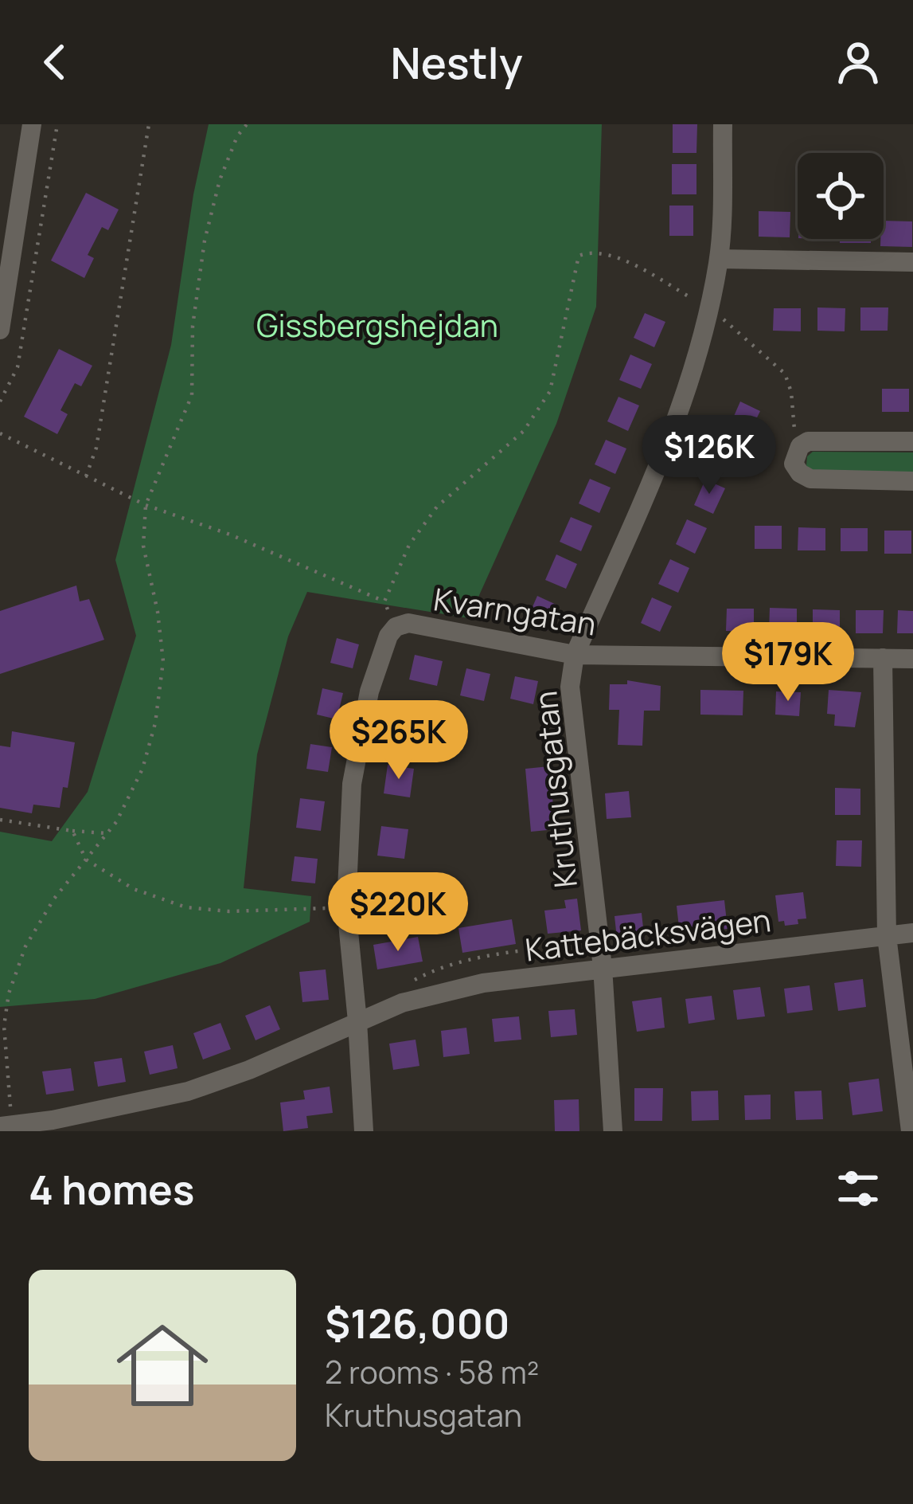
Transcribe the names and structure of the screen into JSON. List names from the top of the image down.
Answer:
{
  "streets": {
    "street": ["Kvarngatan", "Kruthusgatan", "Kattebäcksvägen"]
  },
  "crossings": [
    ["Kvarngatan", "Kruthusgatan"],
    ["Kruthusgatan", "Kattebäcksvägen"]
  ],
  "parks": ["Gissbergshejdan"],
  "page": {
    "header": "Nestly",
    "price": [
      "$126K",
      "$179K",
      "$265K",
      "$220K"
    ],
    "heading": "4 homes",
    "list": [
      {
        "name": "$126,000",
        "note": "2 rooms · 58 m² · Kruthusgatan"
      }
    ]
  }
}
